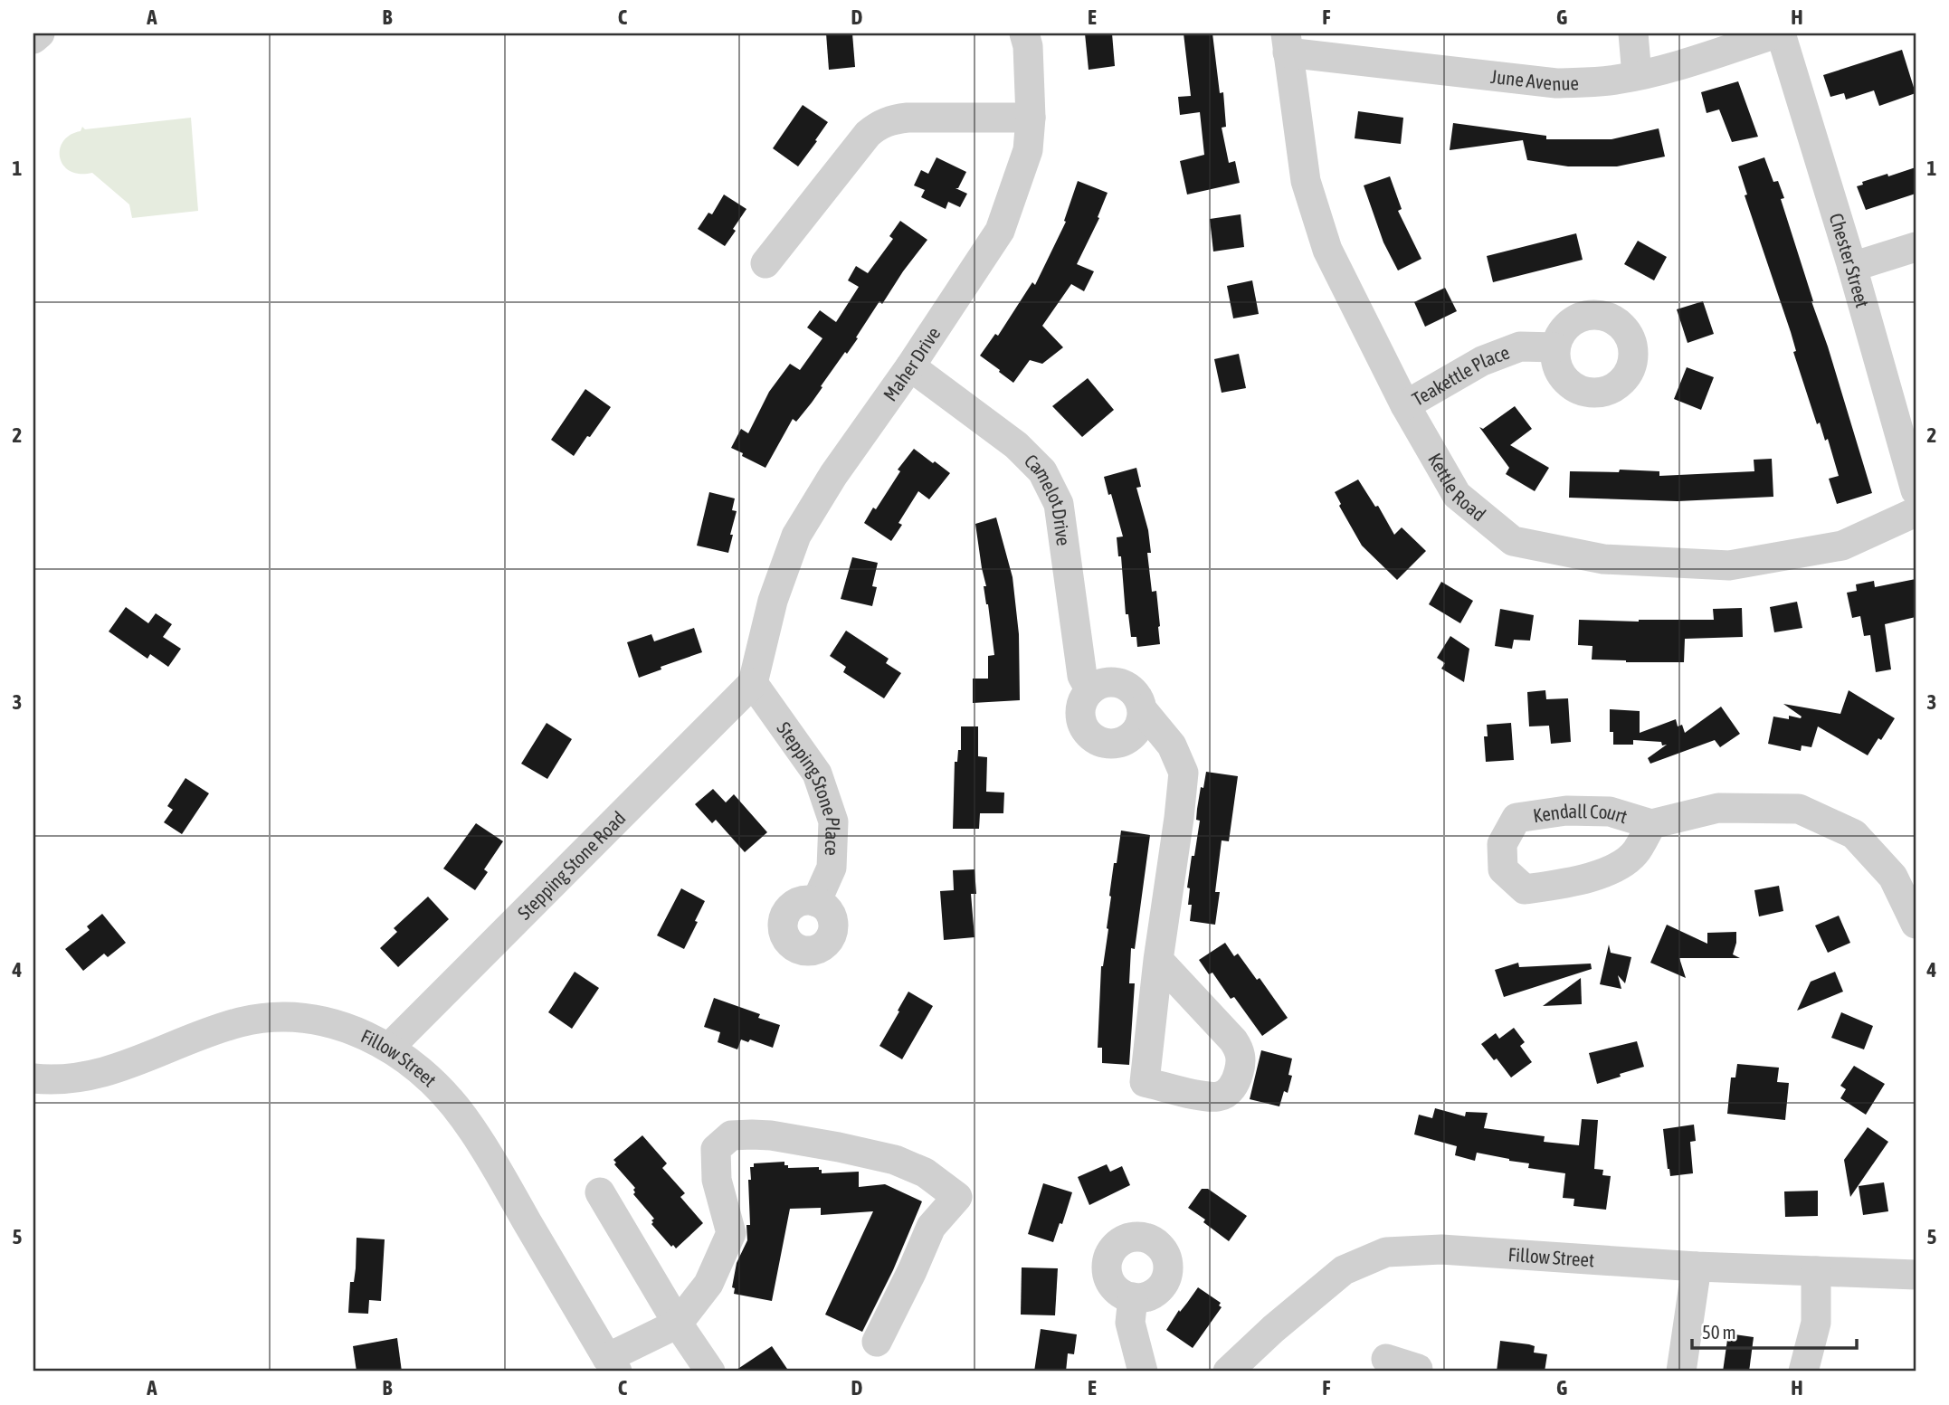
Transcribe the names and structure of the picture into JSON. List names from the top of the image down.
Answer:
{
  "streets": {
    "street": [
      "June Avenue",
      "Chester Street",
      "Maher Drive",
      "Teakettle Place",
      "Kettle Road",
      "Camelot Drive",
      "Stepping Stone Place",
      "Kendall Court",
      "Stepping Stone Road",
      "Fillow Street"
    ]
  },
  "crossings": [
    ["June Avenue", "Chester Street"],
    ["June Avenue", "Kettle Road"],
    ["Maher Drive", "Camelot Drive"],
    ["Maher Drive", "Stepping Stone Place"],
    ["Maher Drive", "Stepping Stone Road"],
    ["Teakettle Place", "Kettle Road"],
    ["Stepping Stone Place", "Stepping Stone Road"],
    ["Stepping Stone Road", "Fillow Street"]
  ],
  "scale_bar": "50 m",
  "grid": {
    "columns": [
      "A",
      "B",
      "C",
      "D",
      "E",
      "F",
      "G",
      "H"
    ],
    "rows": [
      "1",
      "2",
      "3",
      "4",
      "5"
    ]
  }
}
